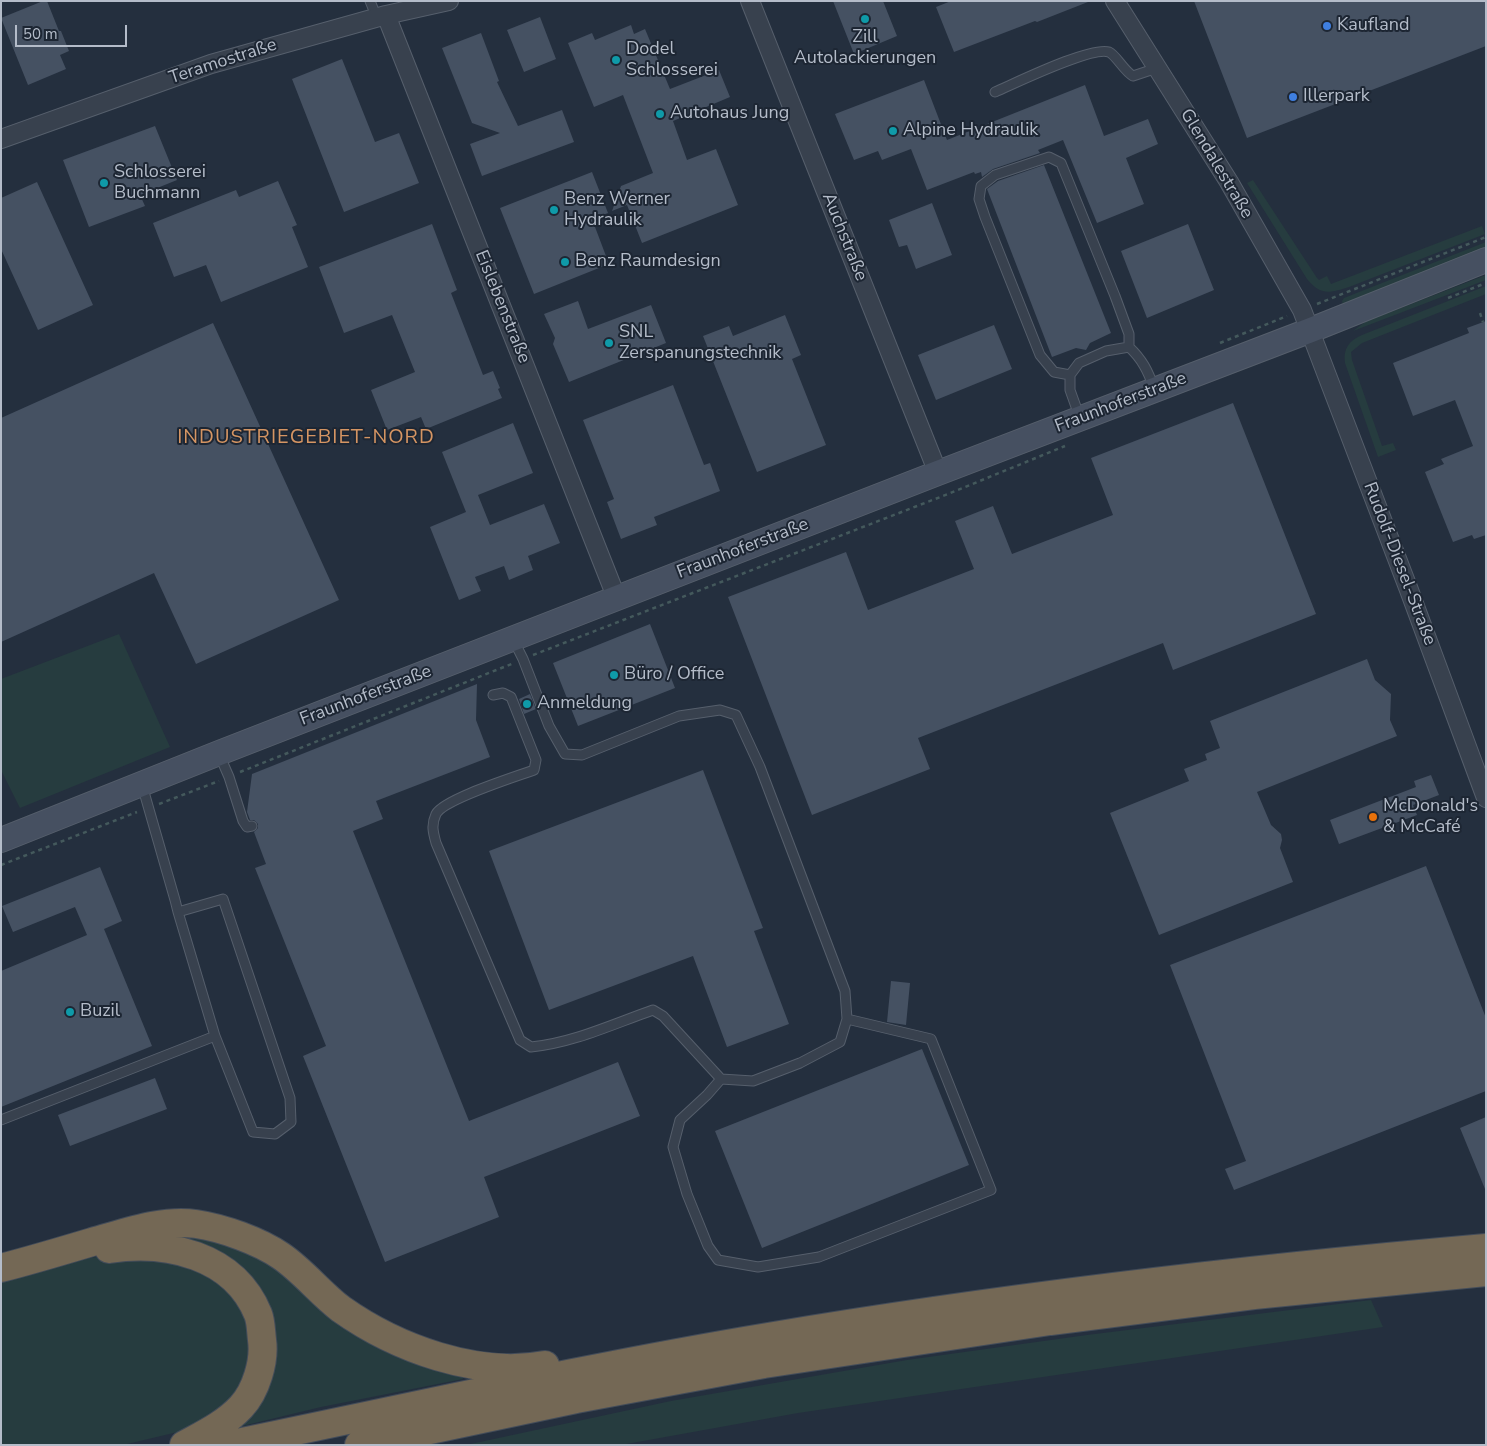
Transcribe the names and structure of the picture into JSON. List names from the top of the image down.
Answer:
{
  "streets": {
    "street": [
      "Teramostraße",
      "Glendalestraße",
      "Auchstraße",
      "Eislebenstraße",
      "Fraunhoferstraße",
      "Rudolf-Diesel-Straße"
    ]
  },
  "crossings": [
    ["Teramostraße", "Eislebenstraße"],
    ["Glendalestraße", "Fraunhoferstraße"],
    ["Glendalestraße", "Rudolf-Diesel-Straße"],
    ["Auchstraße", "Fraunhoferstraße"],
    ["Eislebenstraße", "Fraunhoferstraße"],
    ["Fraunhoferstraße", "Rudolf-Diesel-Straße"]
  ],
  "districts": ["INDUSTRIEGEBIET-NORD"],
  "places": [
    "Zill Autolackierungen",
    "Kaufland",
    "Dodel Schlosserei",
    "Illerpark",
    "Autohaus Jung",
    "Alpine Hydraulik",
    "Schlosserei Buchmann",
    "Benz Werner Hydraulik",
    "Benz Raumdesign",
    "SNL Zerspanungstechnik",
    "Büro / Office",
    "Anmeldung",
    "McDonald's & McCafé",
    "Buzil"
  ],
  "scale_bar": "50 m"
}
